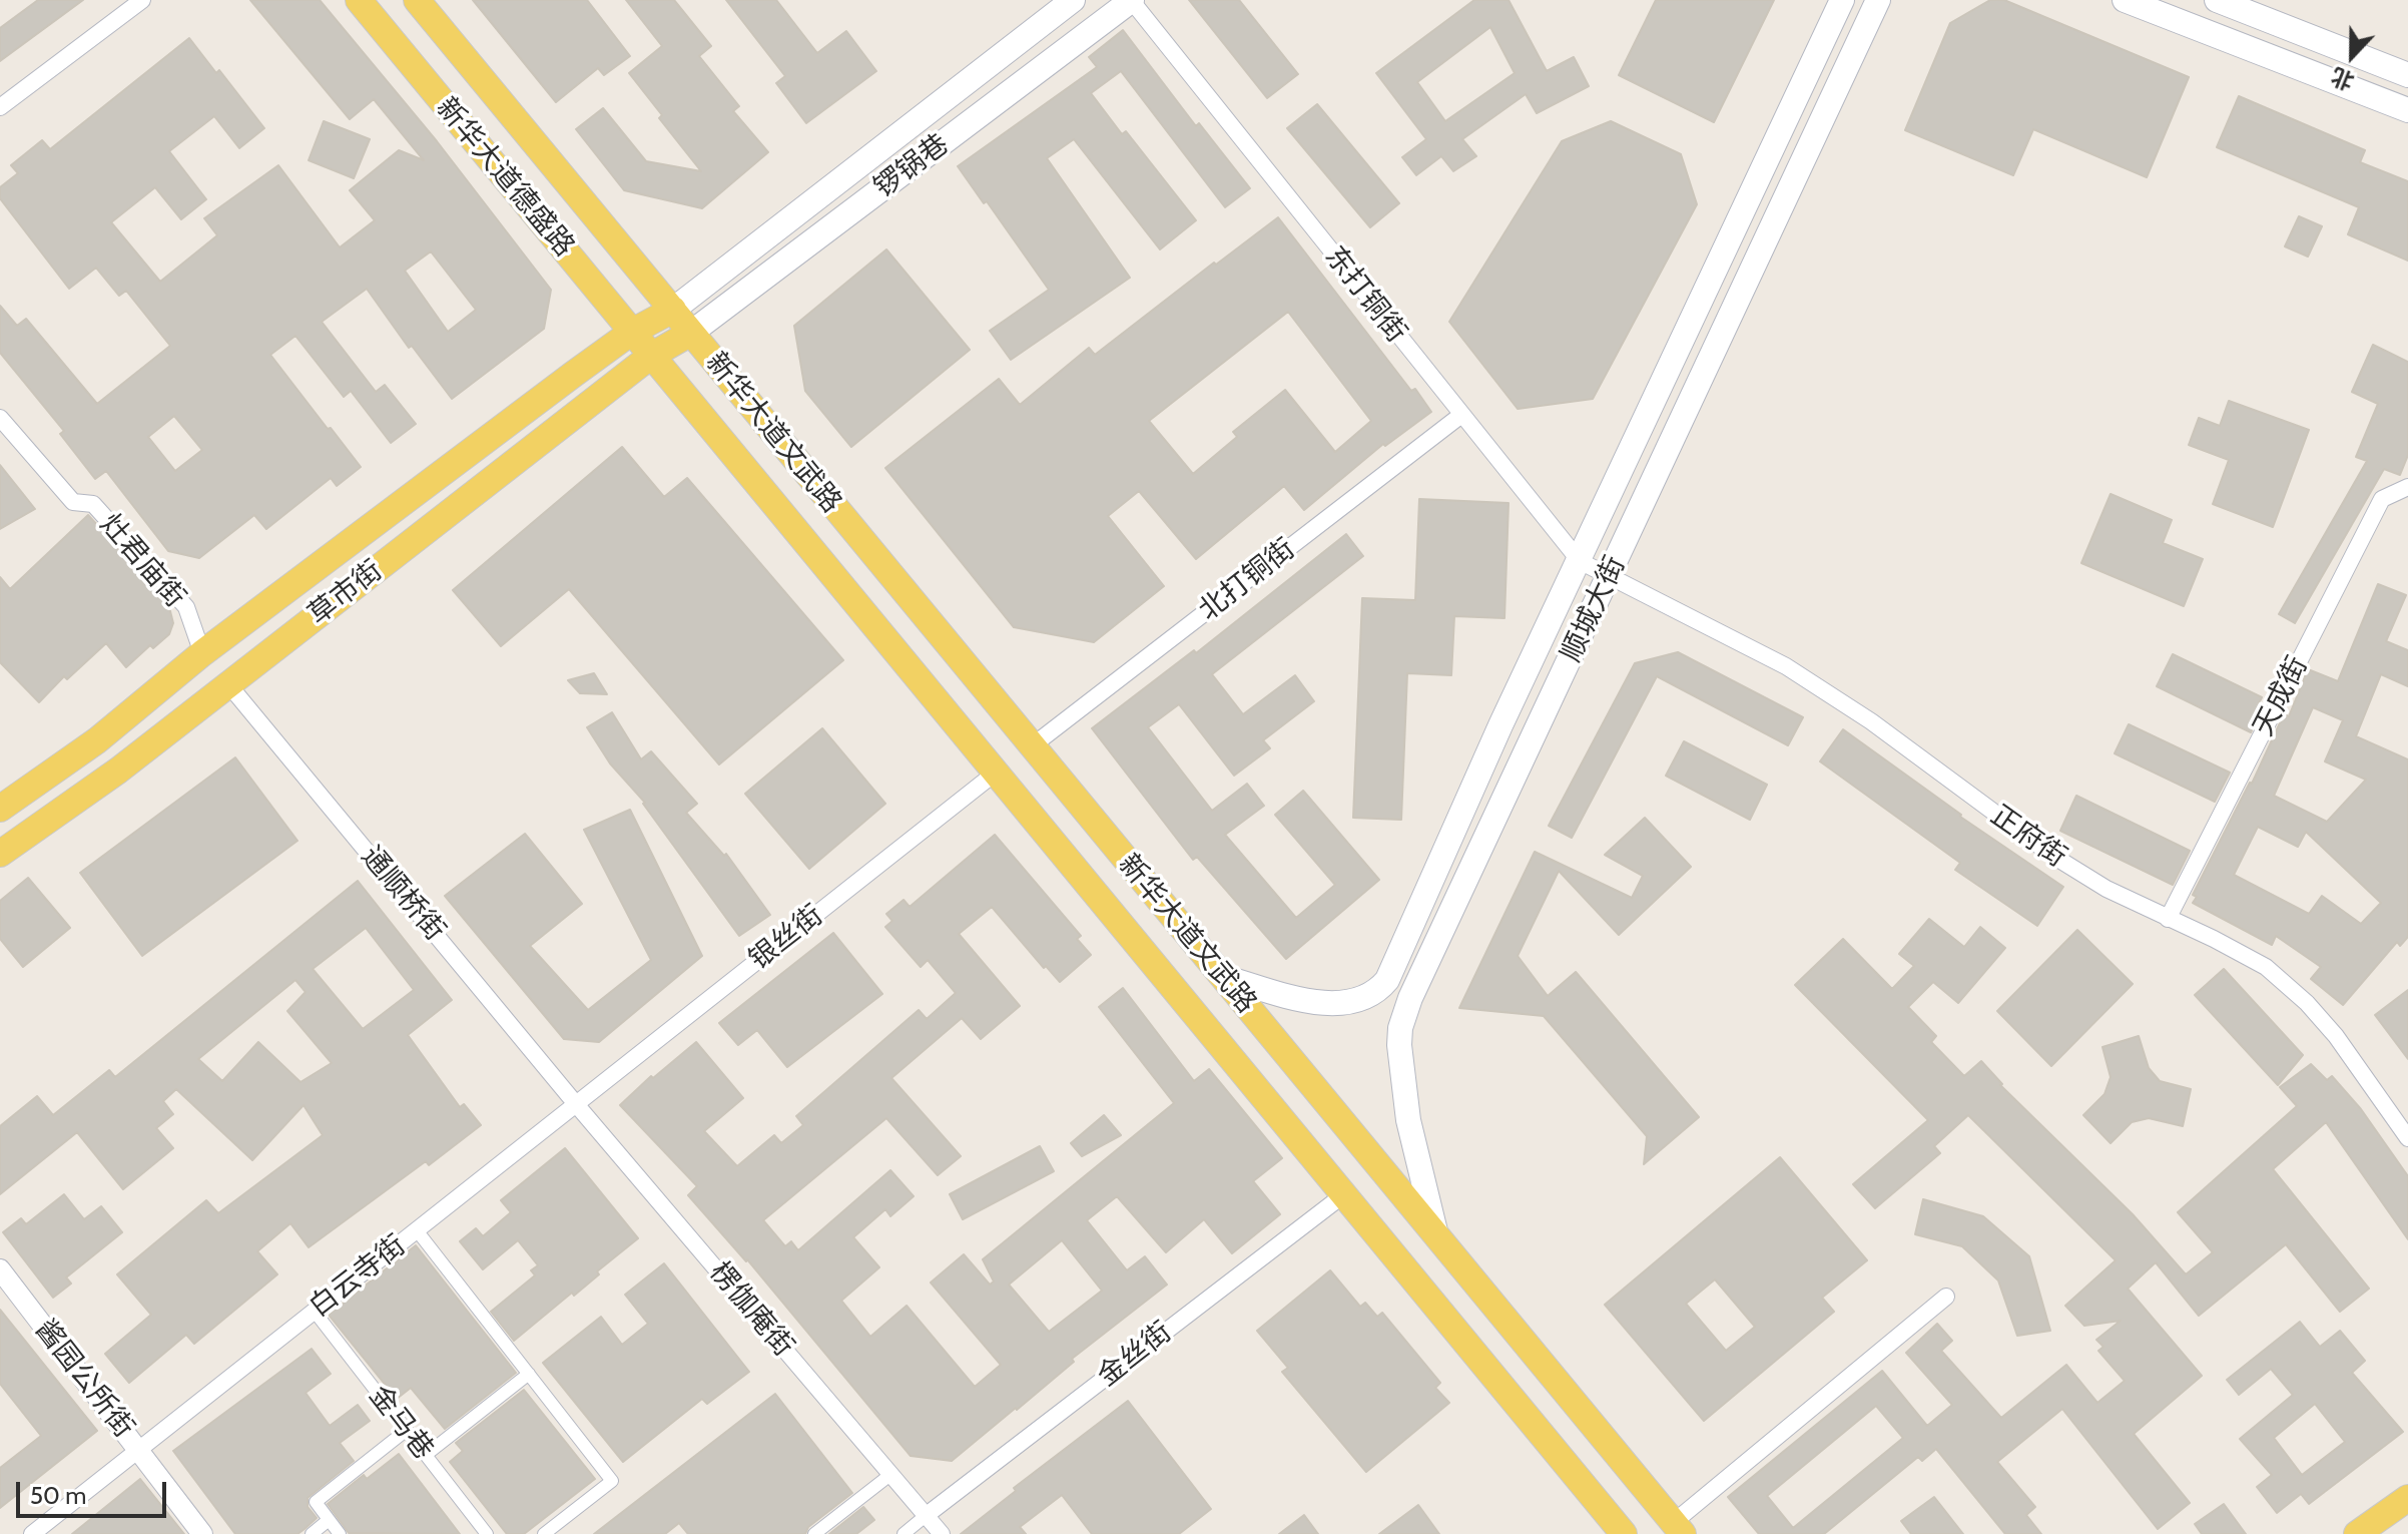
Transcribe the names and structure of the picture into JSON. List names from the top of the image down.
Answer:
{
  "streets": {
    "main road": [
      "锣锅巷",
      "新华大道德盛路",
      "新华大道文武路",
      "草市街",
      "顺城大街"
    ],
    "street": [
      "东打铜街",
      "灶君庙街",
      "北打铜街",
      "天成街",
      "正府街",
      "通顺桥街",
      "银丝街",
      "白云寺街",
      "楞伽庵街",
      "金丝街",
      "酱园公所街",
      "金马巷"
    ]
  },
  "crossings": [
    ["锣锅巷", "新华大道德盛路"],
    ["锣锅巷", "东打铜街"],
    ["锣锅巷", "新华大道文武路"],
    ["锣锅巷", "草市街"],
    ["新华大道德盛路", "新华大道文武路"],
    ["新华大道德盛路", "草市街"],
    ["东打铜街", "北打铜街"],
    ["东打铜街", "顺城大街"],
    ["东打铜街", "正府街"],
    ["新华大道文武路", "北打铜街"],
    ["新华大道文武路", "草市街"],
    ["新华大道文武路", "顺城大街"],
    ["新华大道文武路", "银丝街"],
    ["新华大道文武路", "金丝街"],
    ["灶君庙街", "草市街"],
    ["草市街", "通顺桥街"],
    ["顺城大街", "正府街"],
    ["天成街", "正府街"],
    ["通顺桥街", "银丝街"],
    ["通顺桥街", "白云寺街"],
    ["通顺桥街", "楞伽庵街"],
    ["银丝街", "白云寺街"],
    ["银丝街", "楞伽庵街"],
    ["白云寺街", "楞伽庵街"],
    ["白云寺街", "酱园公所街"],
    ["白云寺街", "金马巷"],
    ["楞伽庵街", "金丝街"]
  ],
  "scale_bar": "50 m",
  "north": "bottom"
}
